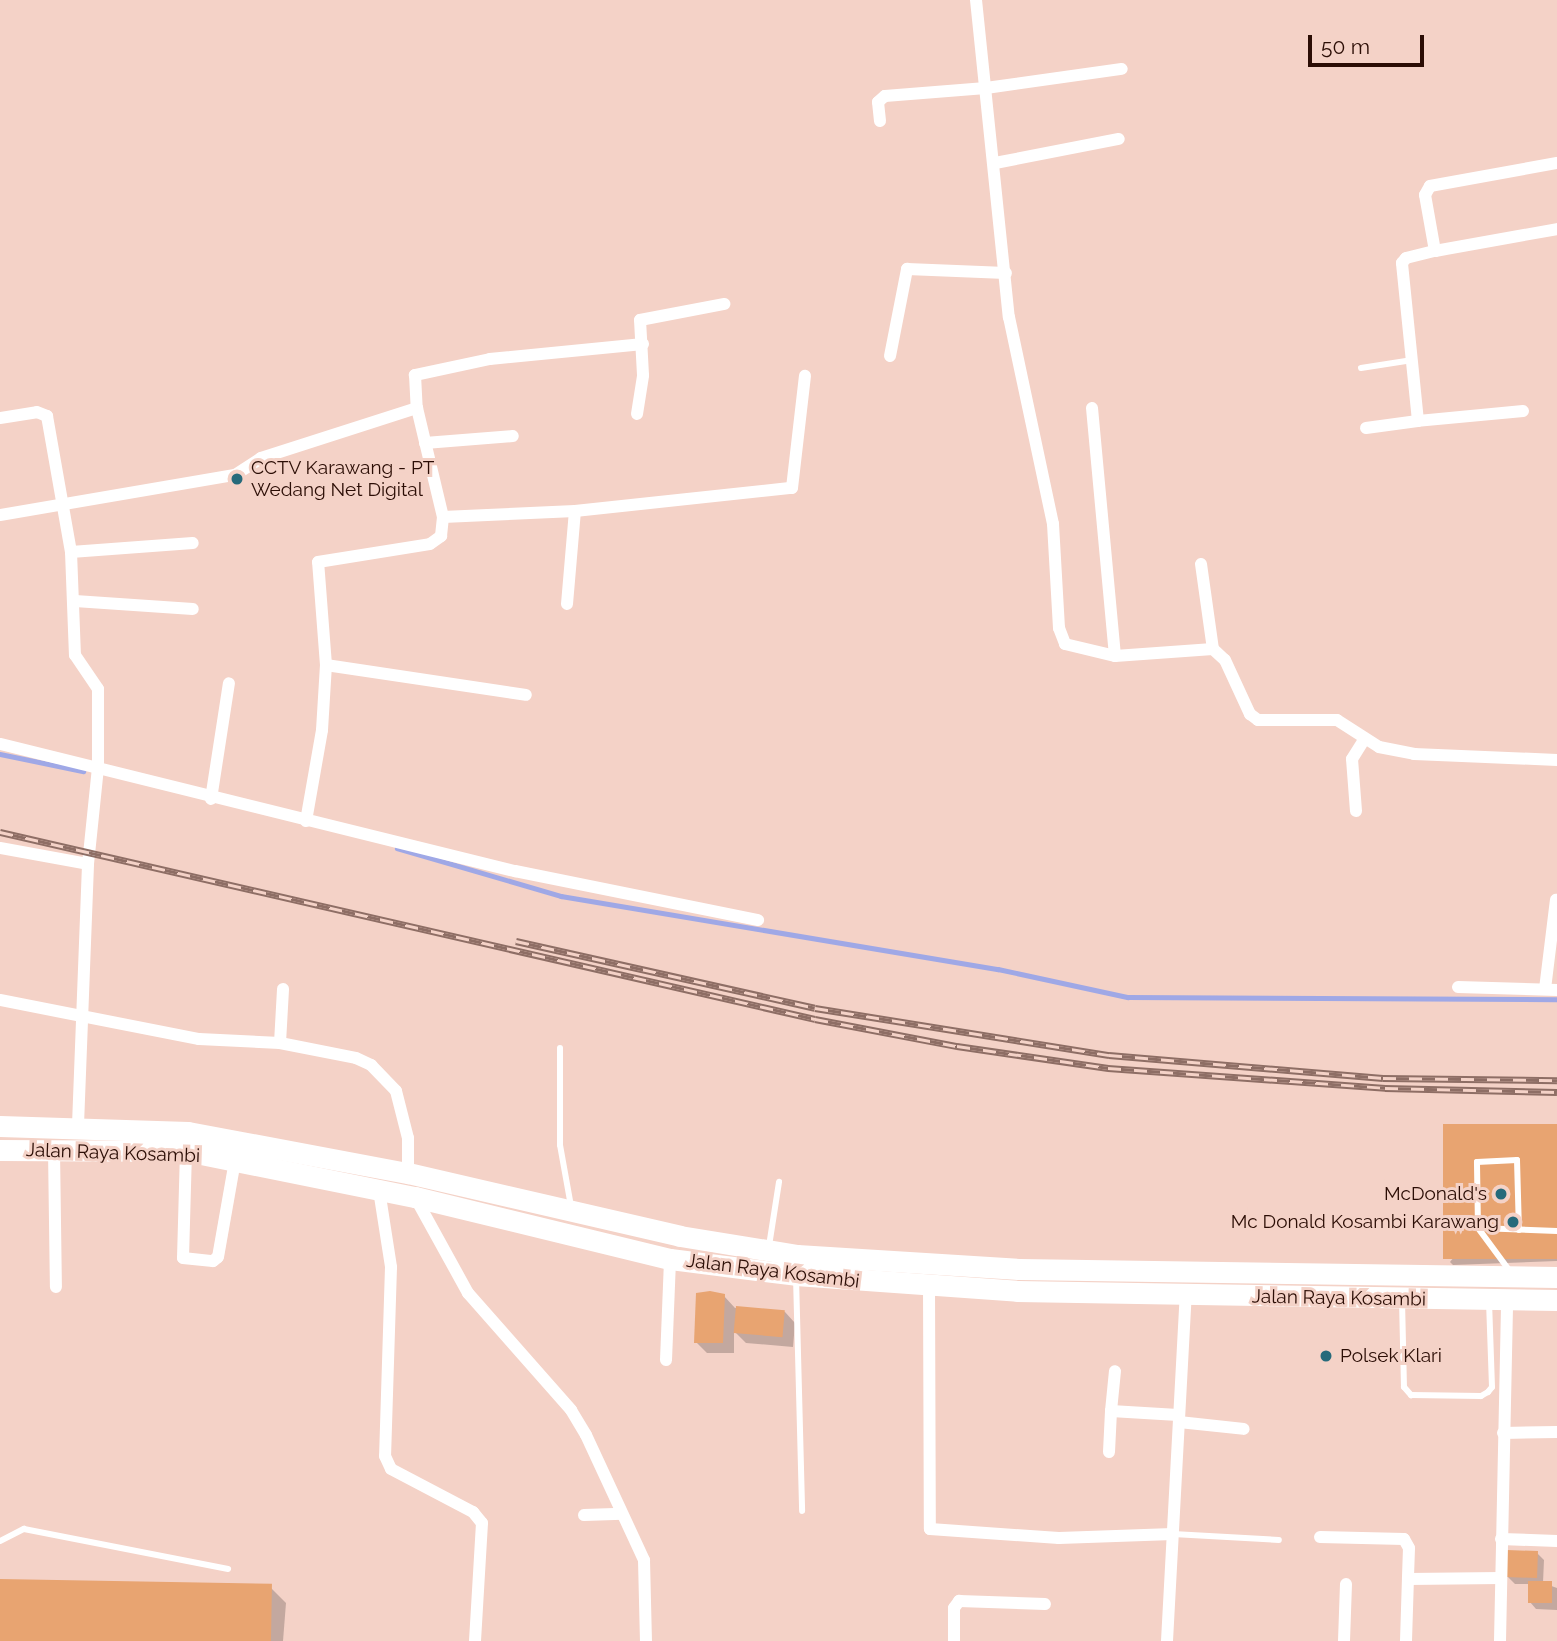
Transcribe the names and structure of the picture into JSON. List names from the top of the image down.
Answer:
{
  "streets": {
    "highway": ["Jalan Raya Kosambi"]
  },
  "places": [
    "CCTV Karawang - PT Wedang Net Digital",
    "McDonald's",
    "Mc Donald Kosambi Karawang",
    "Polsek Klari"
  ],
  "scale_bar": "50 m"
}
